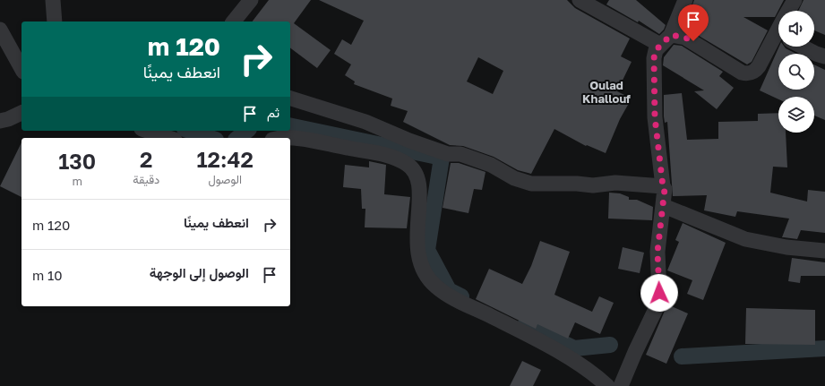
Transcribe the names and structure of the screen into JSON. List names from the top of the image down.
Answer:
{
  "districts": ["Oulad Khallouf"],
  "page": {
    "turn": ["120 m", "انعطف يمينًا"],
    "then": "ثم",
    "eta": [
      "12:42",
      "الوصول",
      "2",
      "دقيقة",
      "130",
      "m"
    ],
    "list": [
      {
        "name": "انعطف يمينًا",
        "value": "120 m"
      },
      {
        "name": "الوصول إلى الوجهة",
        "value": "10 m"
      }
    ]
  }
}
